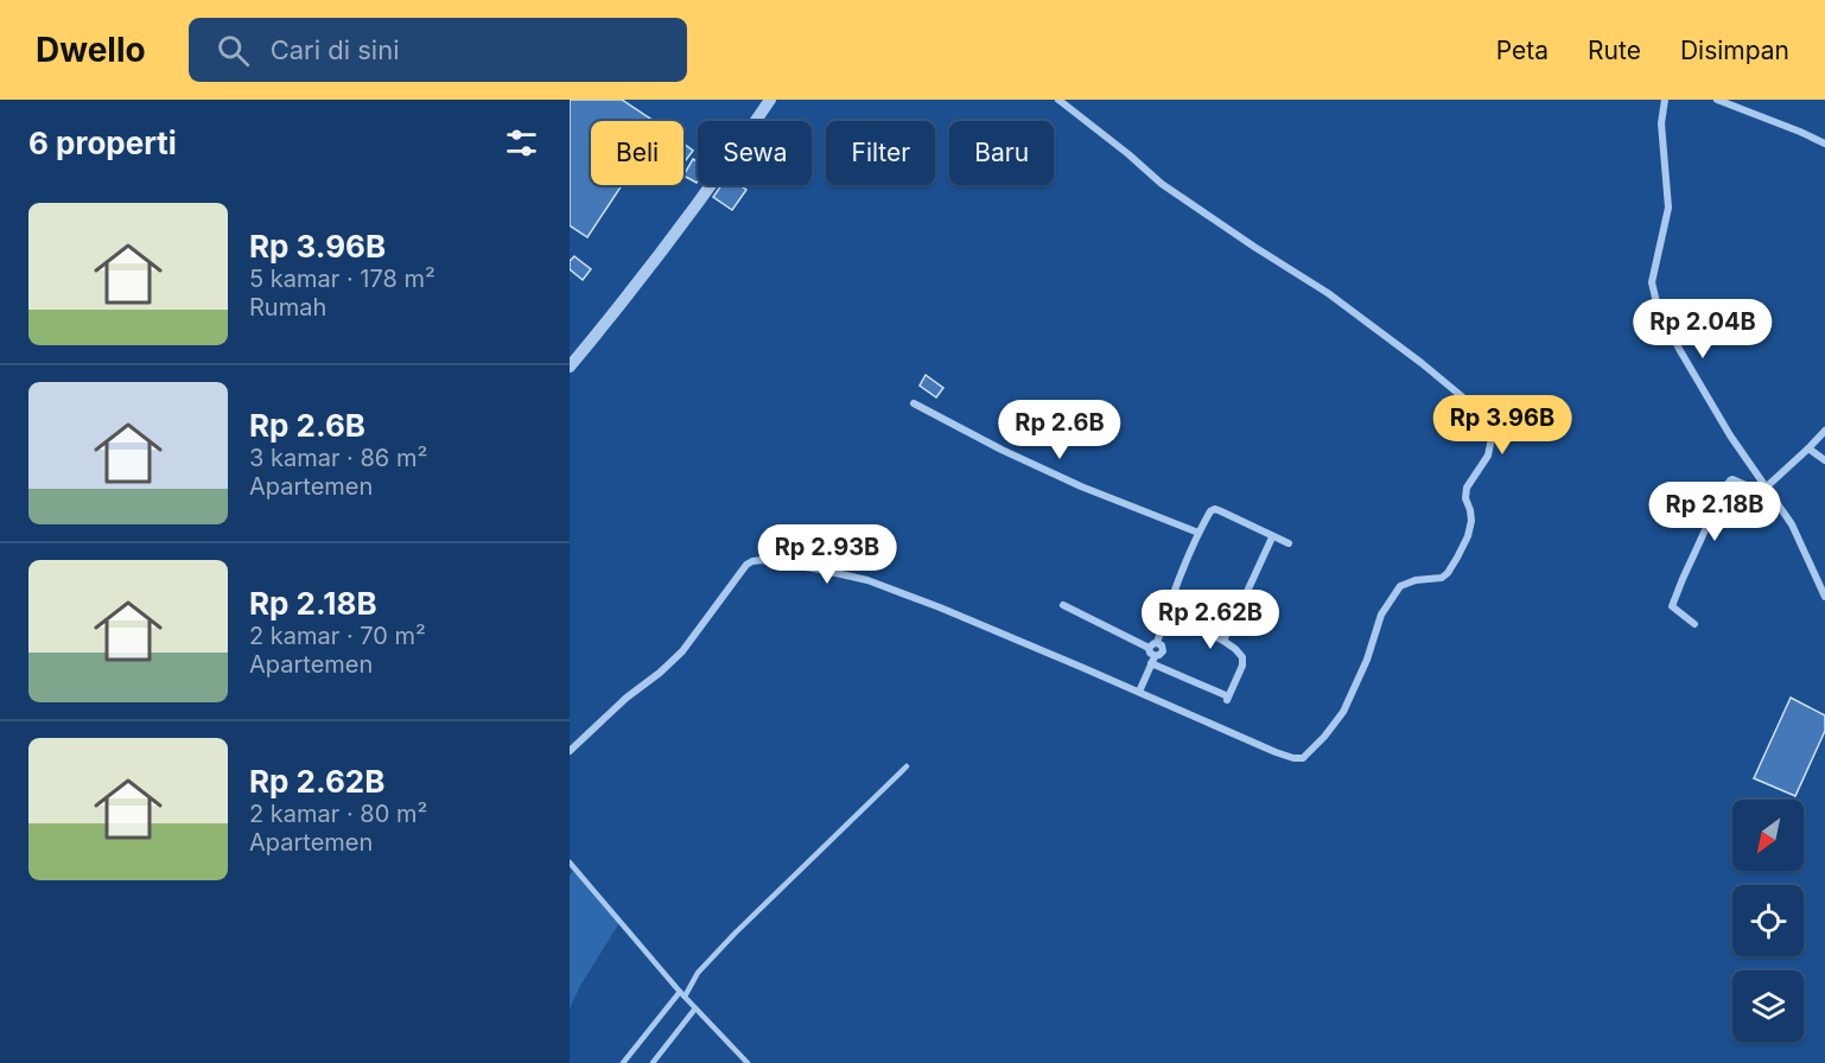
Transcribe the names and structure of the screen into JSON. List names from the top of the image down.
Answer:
{
  "north": "bottom left",
  "page": {
    "header": "Dwello",
    "search": "Cari di sini",
    "nav": ["Peta", "Rute", "Disimpan"],
    "heading": "6 properti",
    "chip": [
      "Beli",
      "Sewa",
      "Filter",
      "Baru"
    ],
    "list": [
      {
        "name": "Rp 3.96B",
        "note": "5 kamar · 178 m² · Rumah"
      },
      {
        "name": "Rp 2.6B",
        "note": "3 kamar · 86 m² · Apartemen"
      },
      {
        "name": "Rp 2.18B",
        "note": "2 kamar · 70 m² · Apartemen"
      },
      {
        "name": "Rp 2.62B",
        "note": "2 kamar · 80 m² · Apartemen"
      }
    ],
    "price": [
      "Rp 2.04B",
      "Rp 3.96B",
      "Rp 2.6B",
      "Rp 2.18B",
      "Rp 2.93B",
      "Rp 2.62B"
    ]
  }
}
